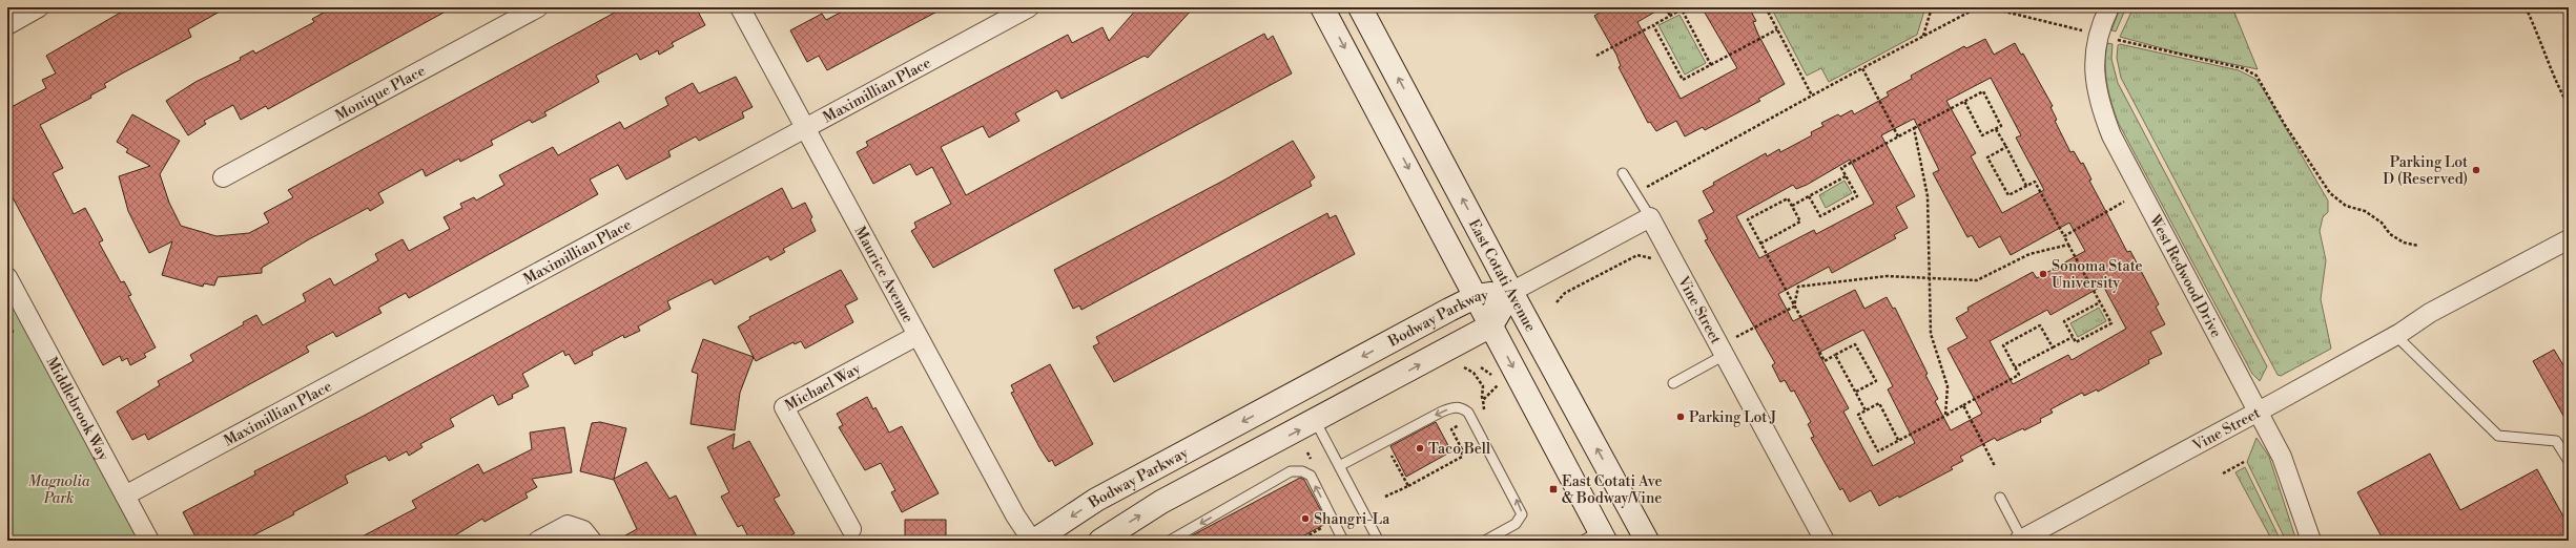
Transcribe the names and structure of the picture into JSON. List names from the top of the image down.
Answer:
{
  "streets": {
    "main road": ["East Cotati Avenue", "Bodway Parkway"],
    "street": [
      "Maximillian Place",
      "Monique Place",
      "Maurice Avenue",
      "West Redwood Drive",
      "Vine Street",
      "Michael Way",
      "Middlebrook Way"
    ]
  },
  "crossings": [
    ["Maximillian Place", "Maurice Avenue"],
    ["Maximillian Place", "Middlebrook Way"],
    ["Maurice Avenue", "Bodway Parkway"],
    ["Maurice Avenue", "Michael Way"],
    ["East Cotati Avenue", "Bodway Parkway"],
    ["West Redwood Drive", "Vine Street"]
  ],
  "parks": ["Magnolia Park"],
  "places": {
    "other": [
      "Parking Lot D (Reserved)",
      "Sonoma State University",
      "Parking Lot J",
      "Taco Bell",
      "Shangri-La"
    ],
    "transit": ["East Cotati Ave & Bodway/Vine"]
  }
}
